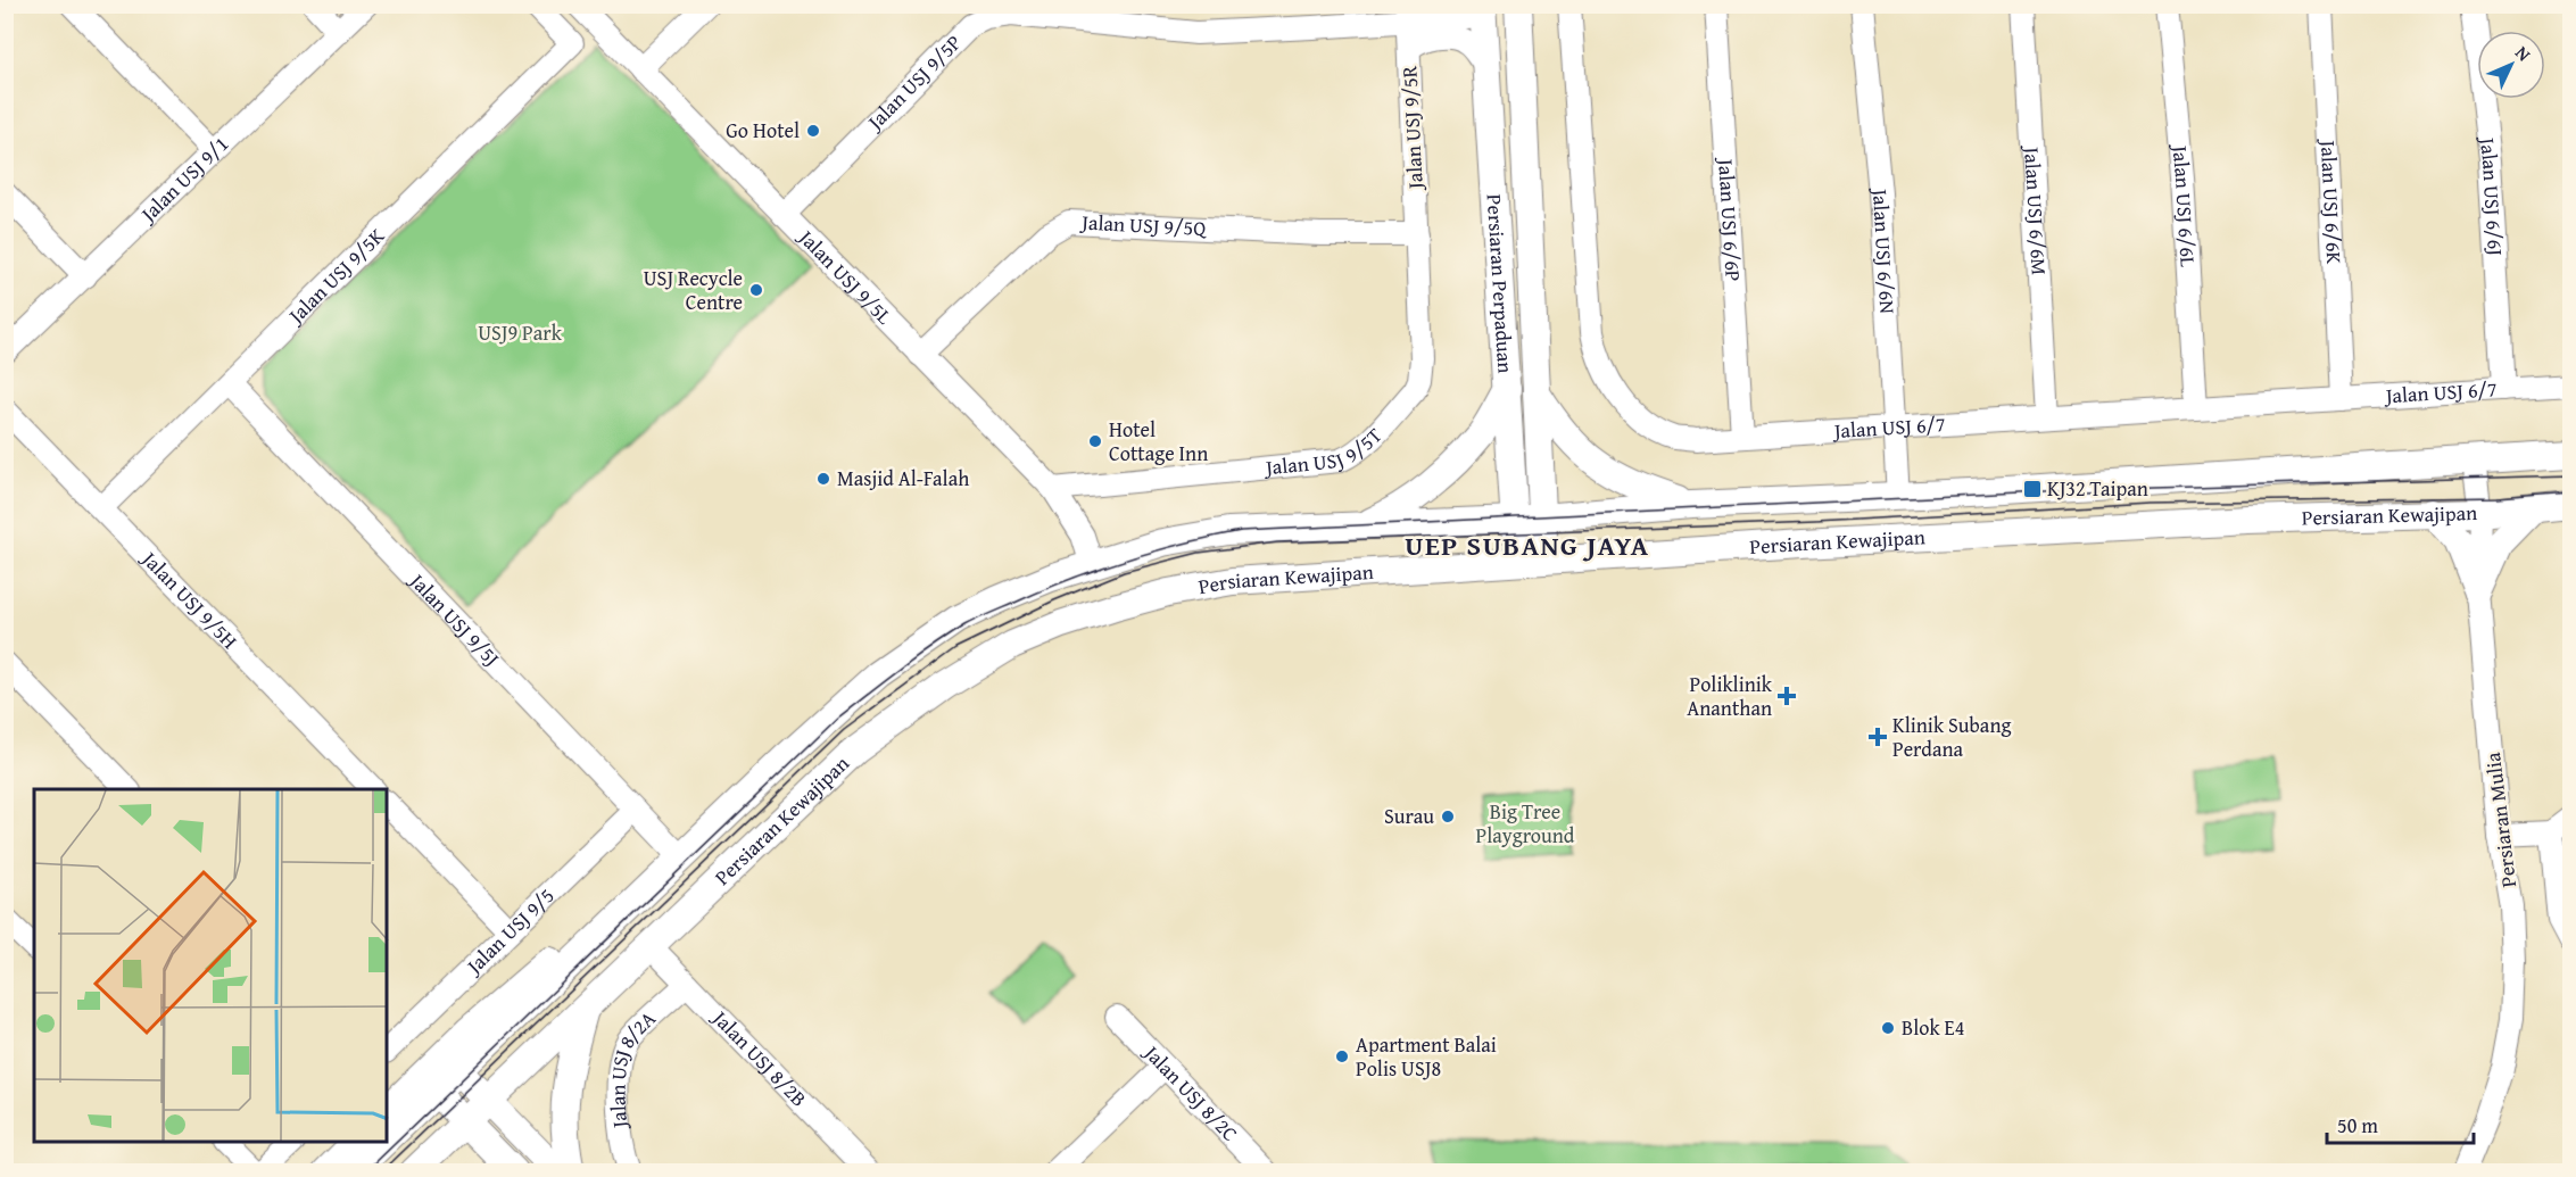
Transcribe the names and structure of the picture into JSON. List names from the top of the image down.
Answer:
{
  "streets": {
    "main road": ["Persiaran Perpaduan", "Persiaran Kewajipan"],
    "street": [
      "Jalan USJ 9/5P",
      "Jalan USJ 9/5R",
      "Jalan USJ 9/1",
      "Jalan USJ 6/6J",
      "Jalan USJ 6/6K",
      "Jalan USJ 6/6L",
      "Jalan USJ 6/6M",
      "Jalan USJ 6/6P",
      "Jalan USJ 9/5Q",
      "Jalan USJ 6/6N",
      "Jalan USJ 9/5K",
      "Jalan USJ 9/5L",
      "Jalan USJ 6/7",
      "Jalan USJ 9/5T",
      "Jalan USJ 9/5H",
      "Jalan USJ 9/5J",
      "Persiaran Mulia",
      "Jalan USJ 9/5",
      "Jalan USJ 8/2B",
      "Jalan USJ 8/2A",
      "Jalan USJ 8/2C"
    ]
  },
  "crossings": [
    ["Jalan USJ 9/5P", "Jalan USJ 9/5R"],
    ["Jalan USJ 9/5P", "Jalan USJ 9/5L"],
    ["Jalan USJ 9/5P", "Persiaran Perpaduan"],
    ["Jalan USJ 9/5R", "Jalan USJ 9/5Q"],
    ["Jalan USJ 9/5R", "Jalan USJ 9/5T"],
    ["Jalan USJ 6/6J", "Jalan USJ 6/7"],
    ["Jalan USJ 6/6K", "Jalan USJ 6/7"],
    ["Jalan USJ 6/6L", "Jalan USJ 6/7"],
    ["Jalan USJ 6/6M", "Jalan USJ 6/7"],
    ["Jalan USJ 6/6P", "Jalan USJ 6/7"],
    ["Jalan USJ 9/5Q", "Jalan USJ 9/5L"],
    ["Jalan USJ 9/5Q", "Jalan USJ 9/5T"],
    ["Jalan USJ 6/6N", "Jalan USJ 6/7"],
    ["Jalan USJ 6/6N", "Persiaran Kewajipan"],
    ["Jalan USJ 9/5K", "Jalan USJ 9/5H"],
    ["Jalan USJ 9/5K", "Jalan USJ 9/5J"],
    ["Jalan USJ 9/5L", "Jalan USJ 9/5T"],
    ["Jalan USJ 9/5L", "Persiaran Kewajipan"],
    ["Persiaran Perpaduan", "Persiaran Kewajipan"],
    ["Persiaran Kewajipan", "Jalan USJ 9/5J"],
    ["Persiaran Kewajipan", "Persiaran Mulia"],
    ["Persiaran Kewajipan", "Jalan USJ 8/2B"],
    ["Jalan USJ 9/5J", "Jalan USJ 9/5"],
    ["Jalan USJ 8/2B", "Jalan USJ 8/2A"]
  ],
  "districts": ["UEP SUBANG JAYA"],
  "parks": ["USJ9 Park", "Big Tree Playground"],
  "places": {
    "other": [
      "Go Hotel",
      "USJ Recycle Centre",
      "Hotel Cottage Inn",
      "Masjid Al-Falah",
      "Surau",
      "Blok E4",
      "Apartment Balai Polis USJ8"
    ],
    "transit": ["KJ32 Taipan"],
    "health": ["Poliklinik Ananthan", "Klinik Subang Perdana"]
  },
  "scale_bar": "50 m",
  "north": "top right"
}
